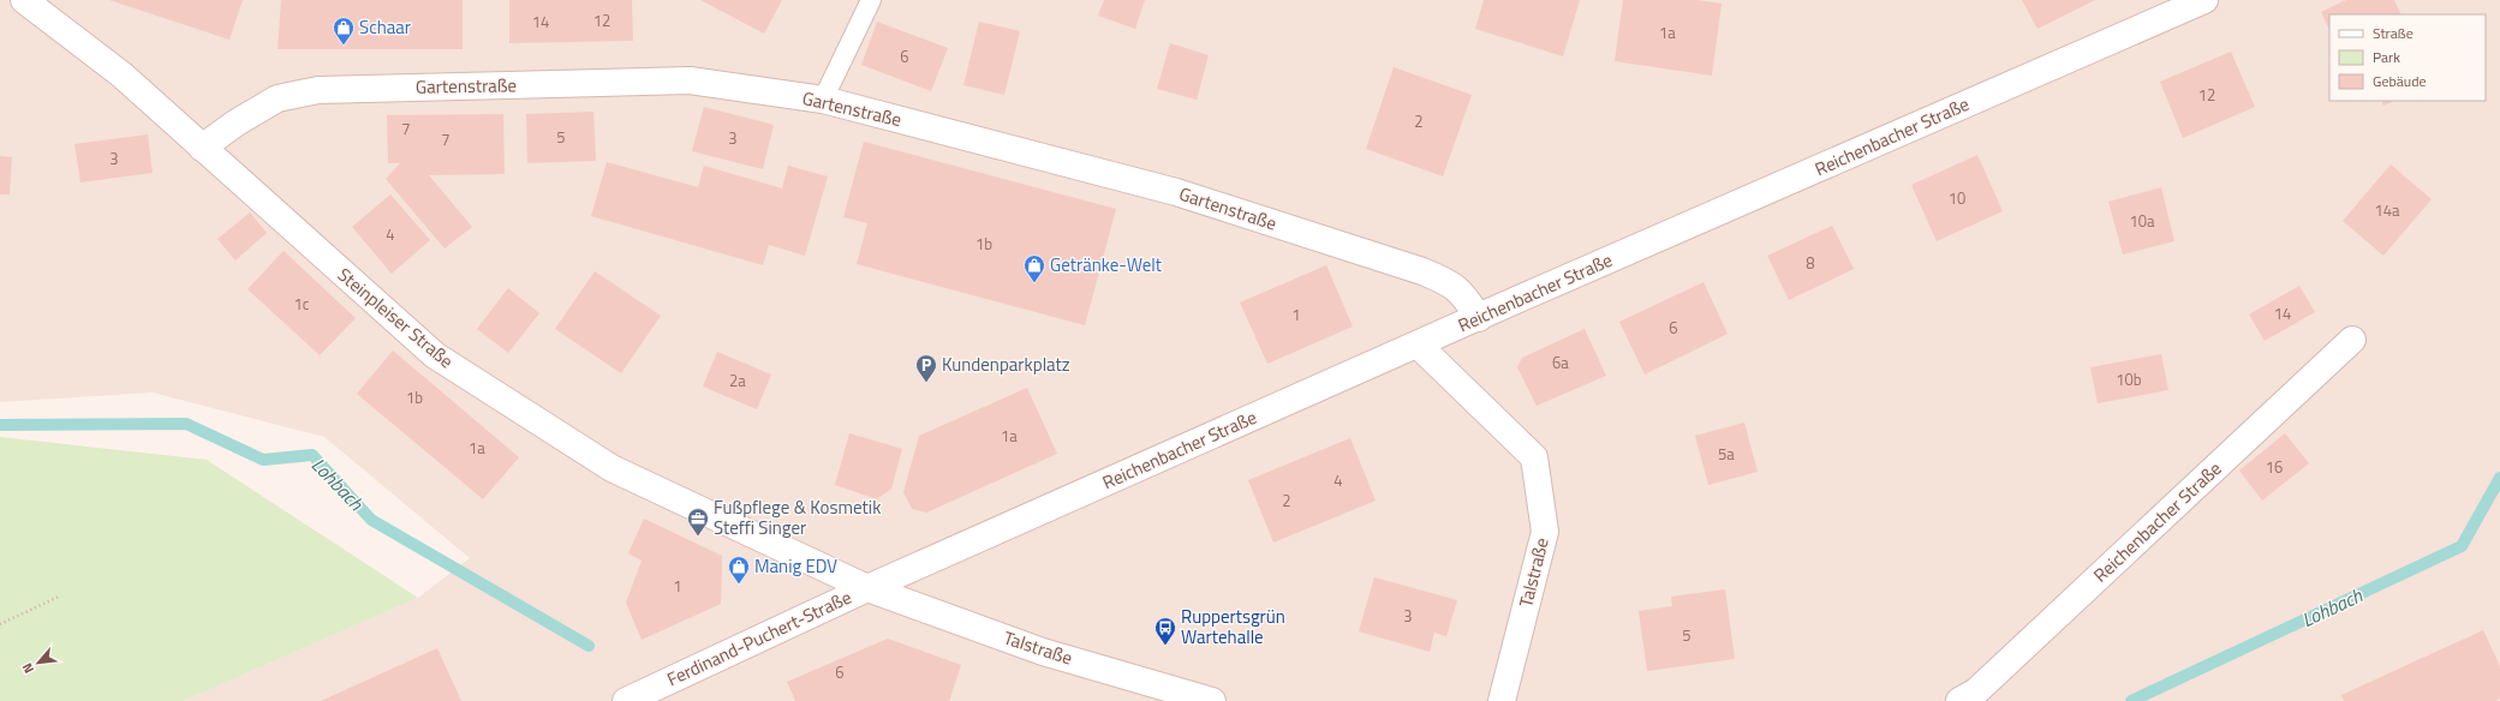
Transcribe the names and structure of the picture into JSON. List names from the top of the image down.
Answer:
{
  "streets": {
    "street": [
      "Gartenstraße",
      "Reichenbacher Straße",
      "Steinpleiser Straße",
      "Talstraße",
      "Ferdinand-Puchert-Straße"
    ]
  },
  "crossings": [
    ["Gartenstraße", "Reichenbacher Straße"],
    ["Gartenstraße", "Steinpleiser Straße"],
    ["Reichenbacher Straße", "Steinpleiser Straße"],
    ["Reichenbacher Straße", "Talstraße"],
    ["Reichenbacher Straße", "Ferdinand-Puchert-Straße"],
    ["Steinpleiser Straße", "Talstraße"],
    ["Steinpleiser Straße", "Ferdinand-Puchert-Straße"],
    ["Talstraße", "Ferdinand-Puchert-Straße"]
  ],
  "water": ["Lohbach"],
  "places": {
    "shop": ["Schaar", "Getränke-Welt", "Manig EDV"],
    "parking": ["Kundenparkplatz"],
    "office": ["Fußpflege & Kosmetik Steffi Singer"],
    "bus stop": ["Ruppertsgrün Wartehalle"]
  },
  "house_numbers": [
    "12",
    "14",
    "1a",
    "6",
    "12",
    "2",
    "7",
    "5",
    "3",
    "7",
    "3",
    "10",
    "14a",
    "10a",
    "4",
    "1b",
    "8",
    "1c",
    "14",
    "1",
    "6",
    "6a",
    "10b",
    "2a",
    "1b",
    "1a",
    "1a",
    "5a",
    "16",
    "4",
    "2",
    "1",
    "3",
    "5",
    "6"
  ],
  "legend": ["Straße", "Park", "Gebäude"],
  "north": "bottom left"
}
